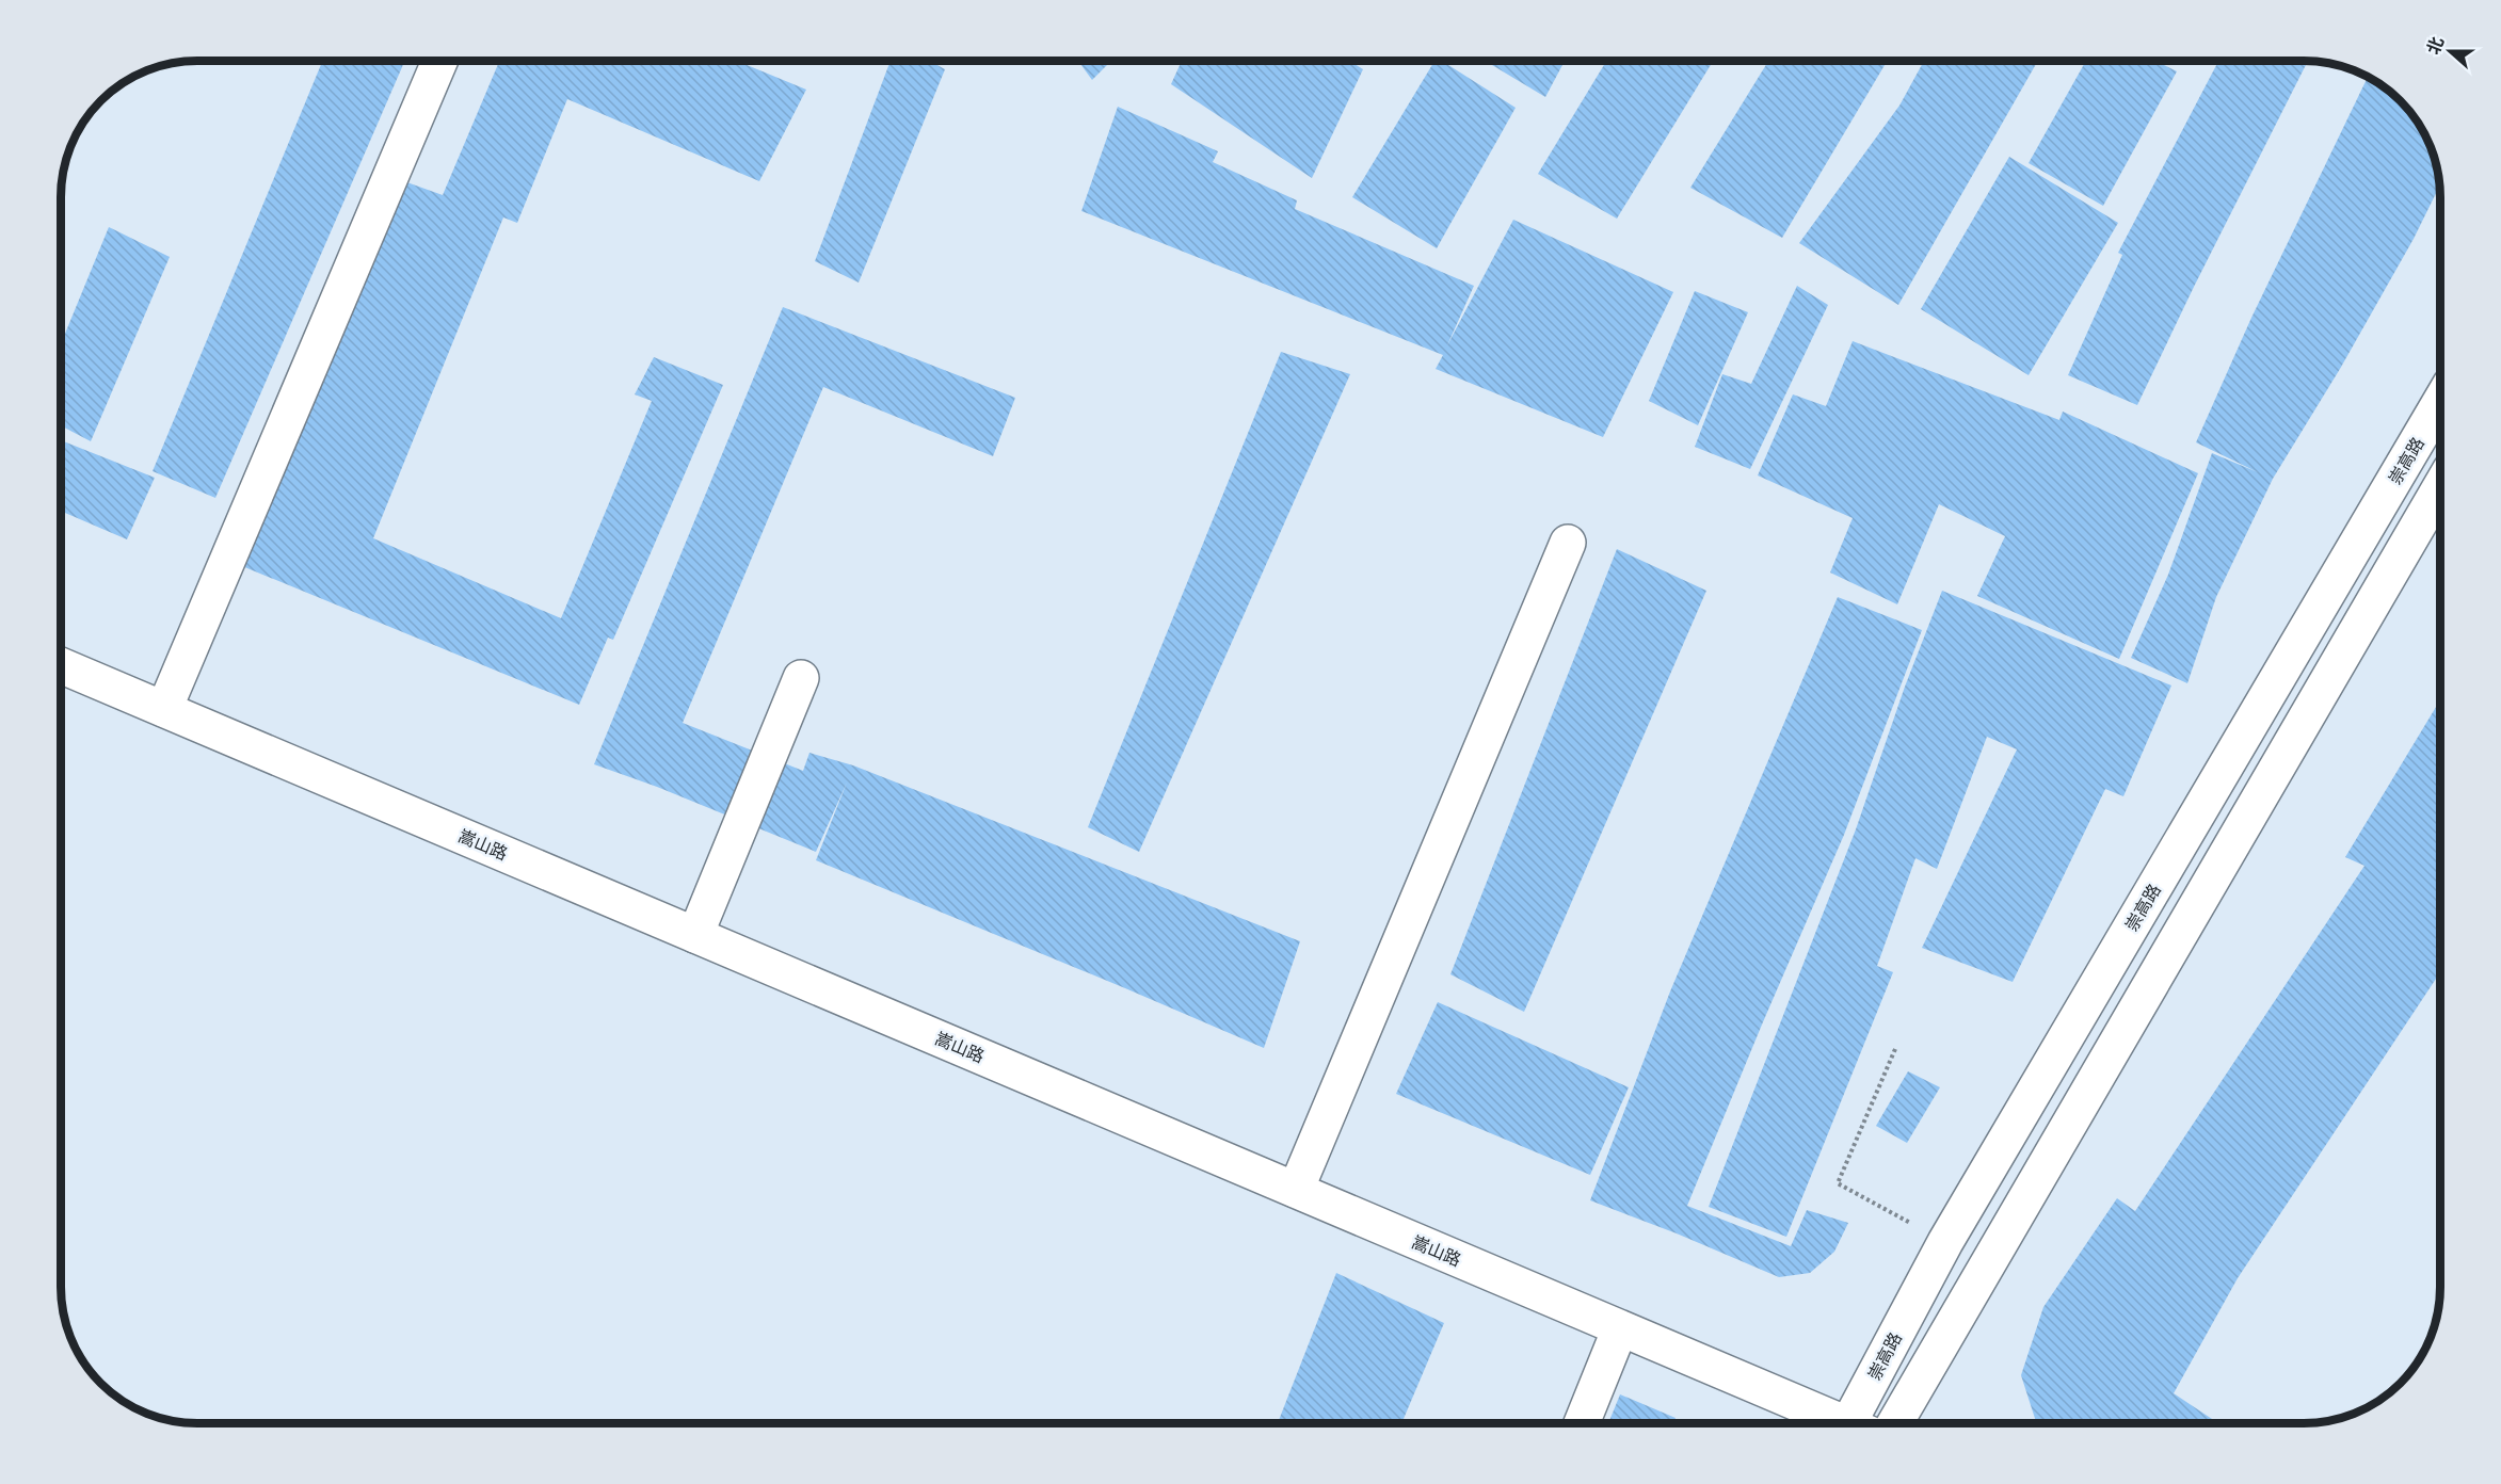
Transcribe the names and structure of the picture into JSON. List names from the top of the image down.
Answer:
{
  "streets": {
    "street": ["崇高路", "嵩山路"]
  },
  "north": "left"
}
